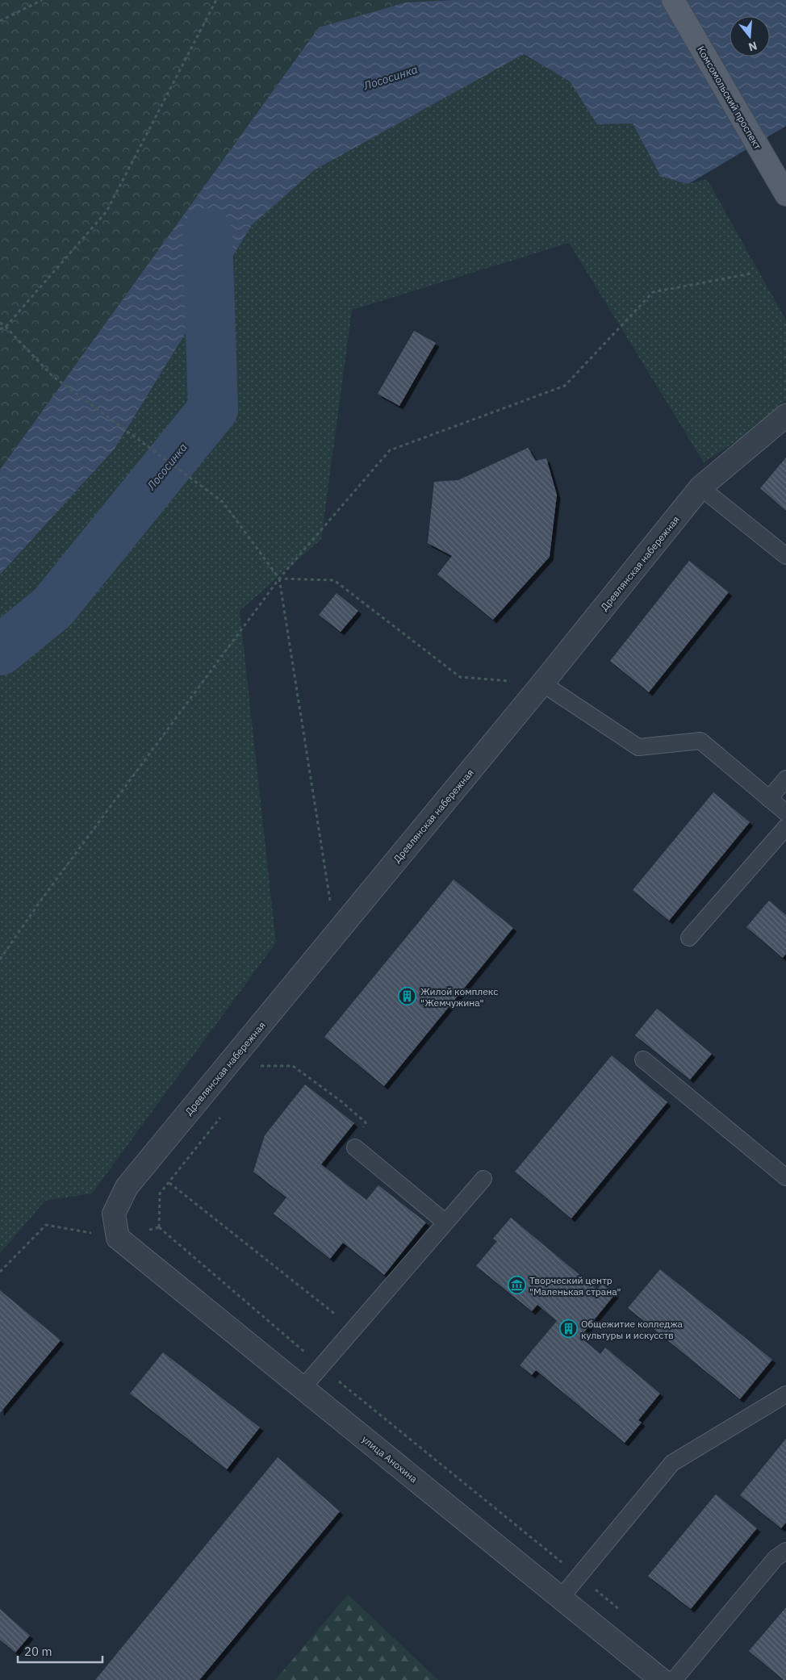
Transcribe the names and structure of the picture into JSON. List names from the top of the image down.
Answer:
{
  "streets": {
    "main road": ["Комсомольский проспект"],
    "street": ["Древлянская набережная", "улица Анохина"]
  },
  "crossings": [
    ["Древлянская набережная", "улица Анохина"]
  ],
  "water": ["Лососинка"],
  "places": {
    "building": ["Жилой комплекс \"Жемчужина\"", "Общежитие колледжа культуры и искусств"],
    "museum": ["Творческий центр \"Маленькая страна\""]
  },
  "scale_bar": "20 m",
  "north": "bottom"
}
